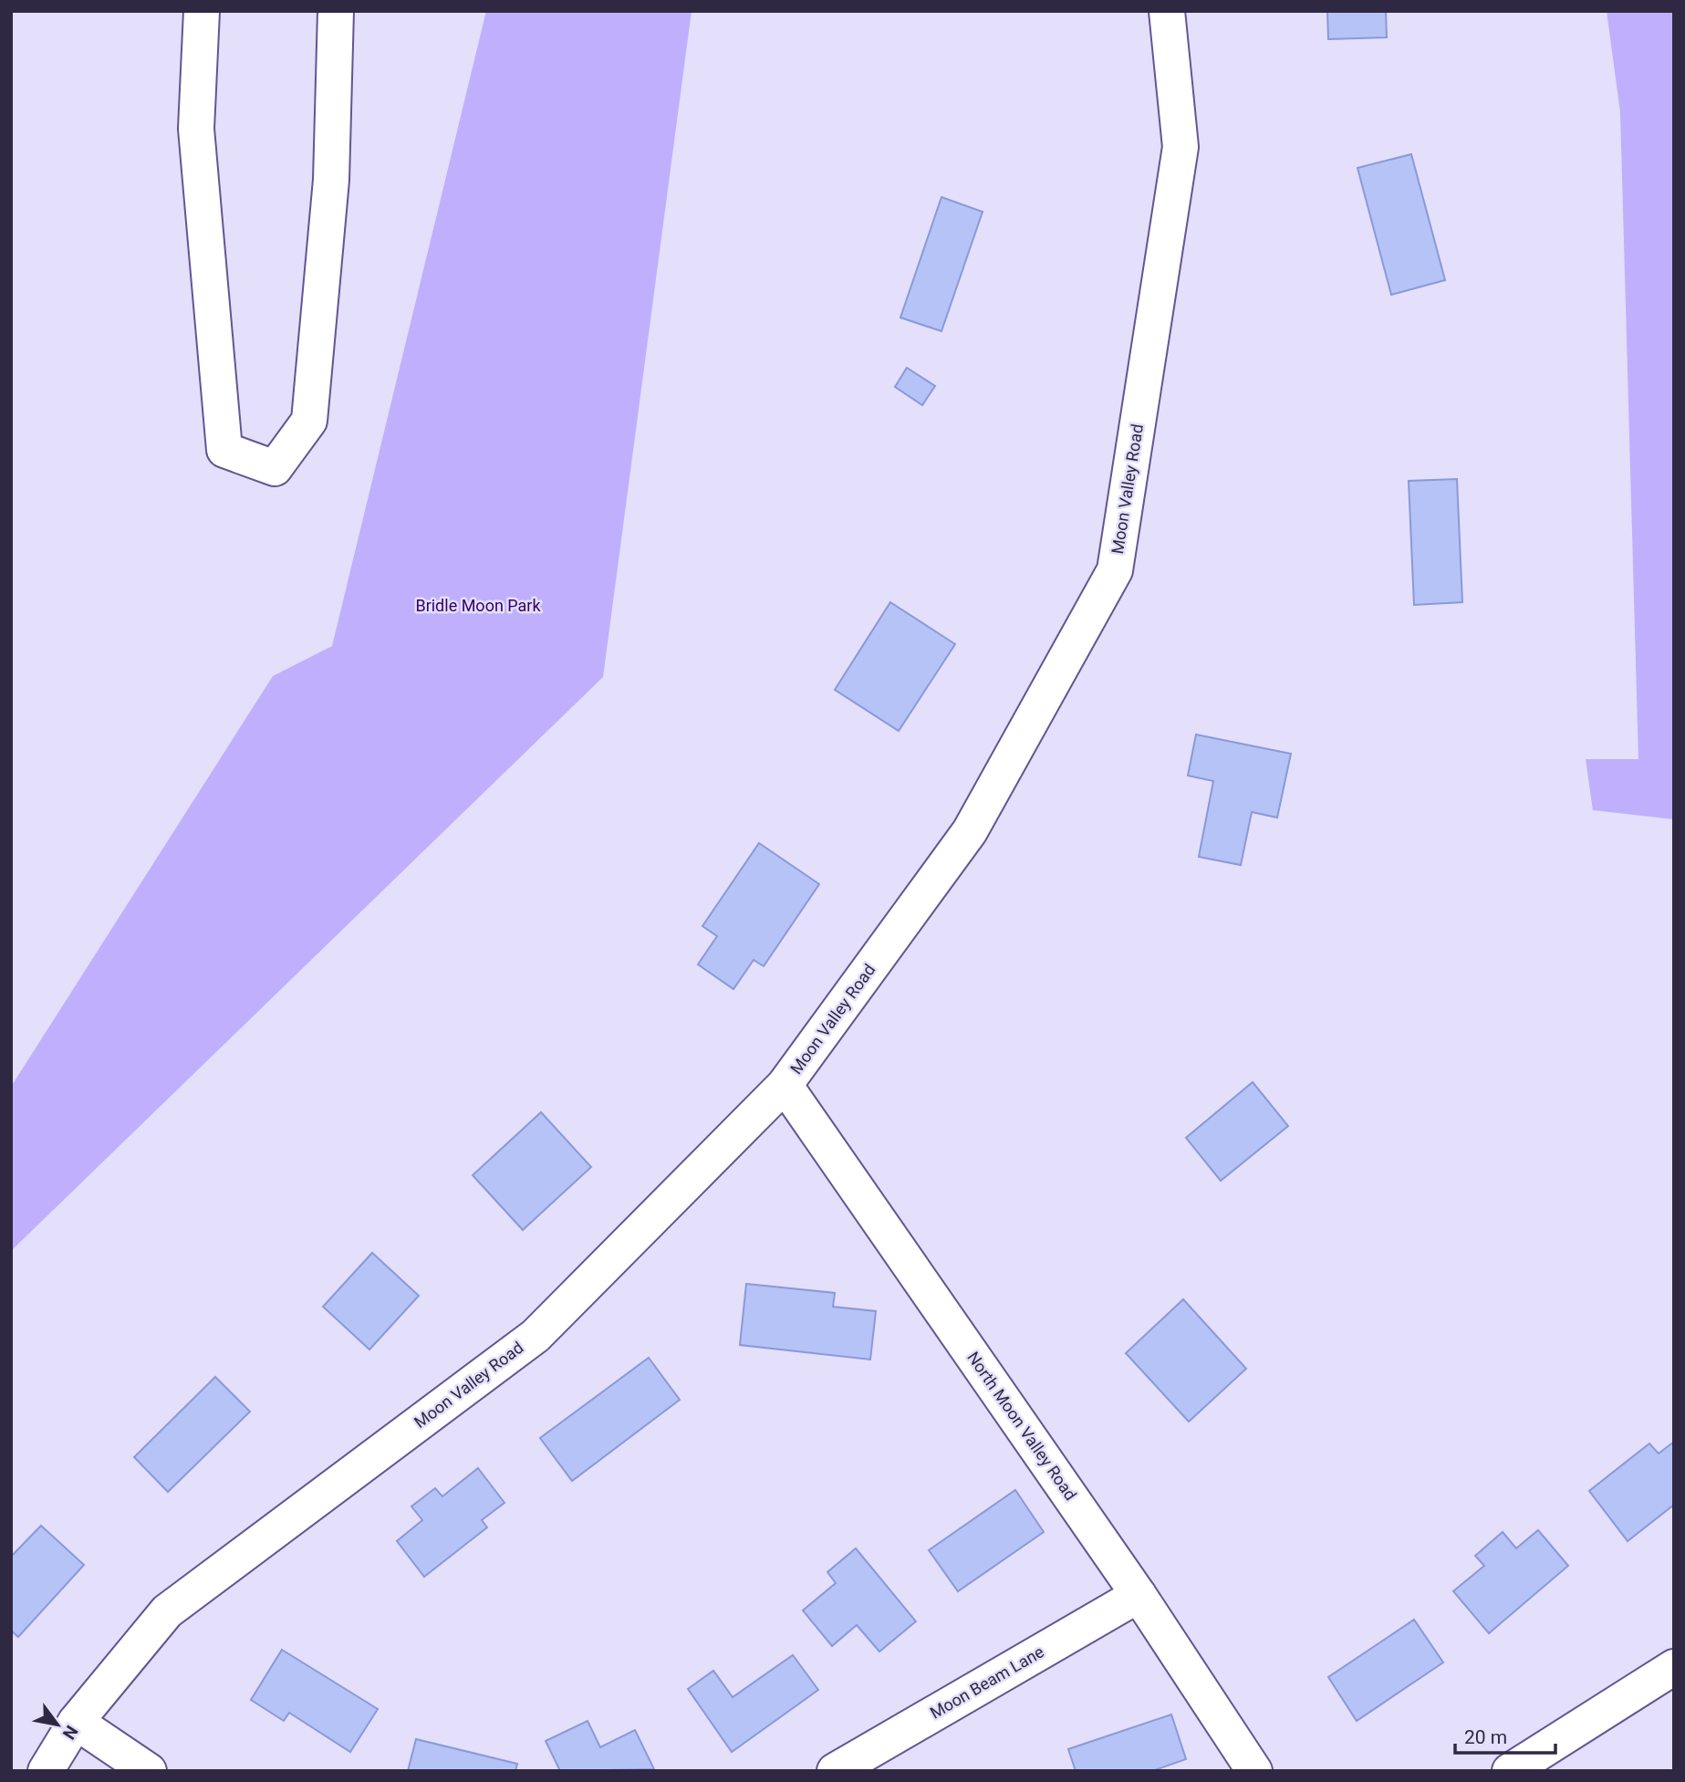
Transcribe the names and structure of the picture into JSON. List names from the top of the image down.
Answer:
{
  "streets": {
    "street": ["Moon Valley Road", "North Moon Valley Road", "Moon Beam Lane"]
  },
  "crossings": [
    ["Moon Valley Road", "North Moon Valley Road"],
    ["North Moon Valley Road", "Moon Beam Lane"]
  ],
  "parks": ["Bridle Moon Park"],
  "scale_bar": "20 m",
  "north": "bottom right"
}
